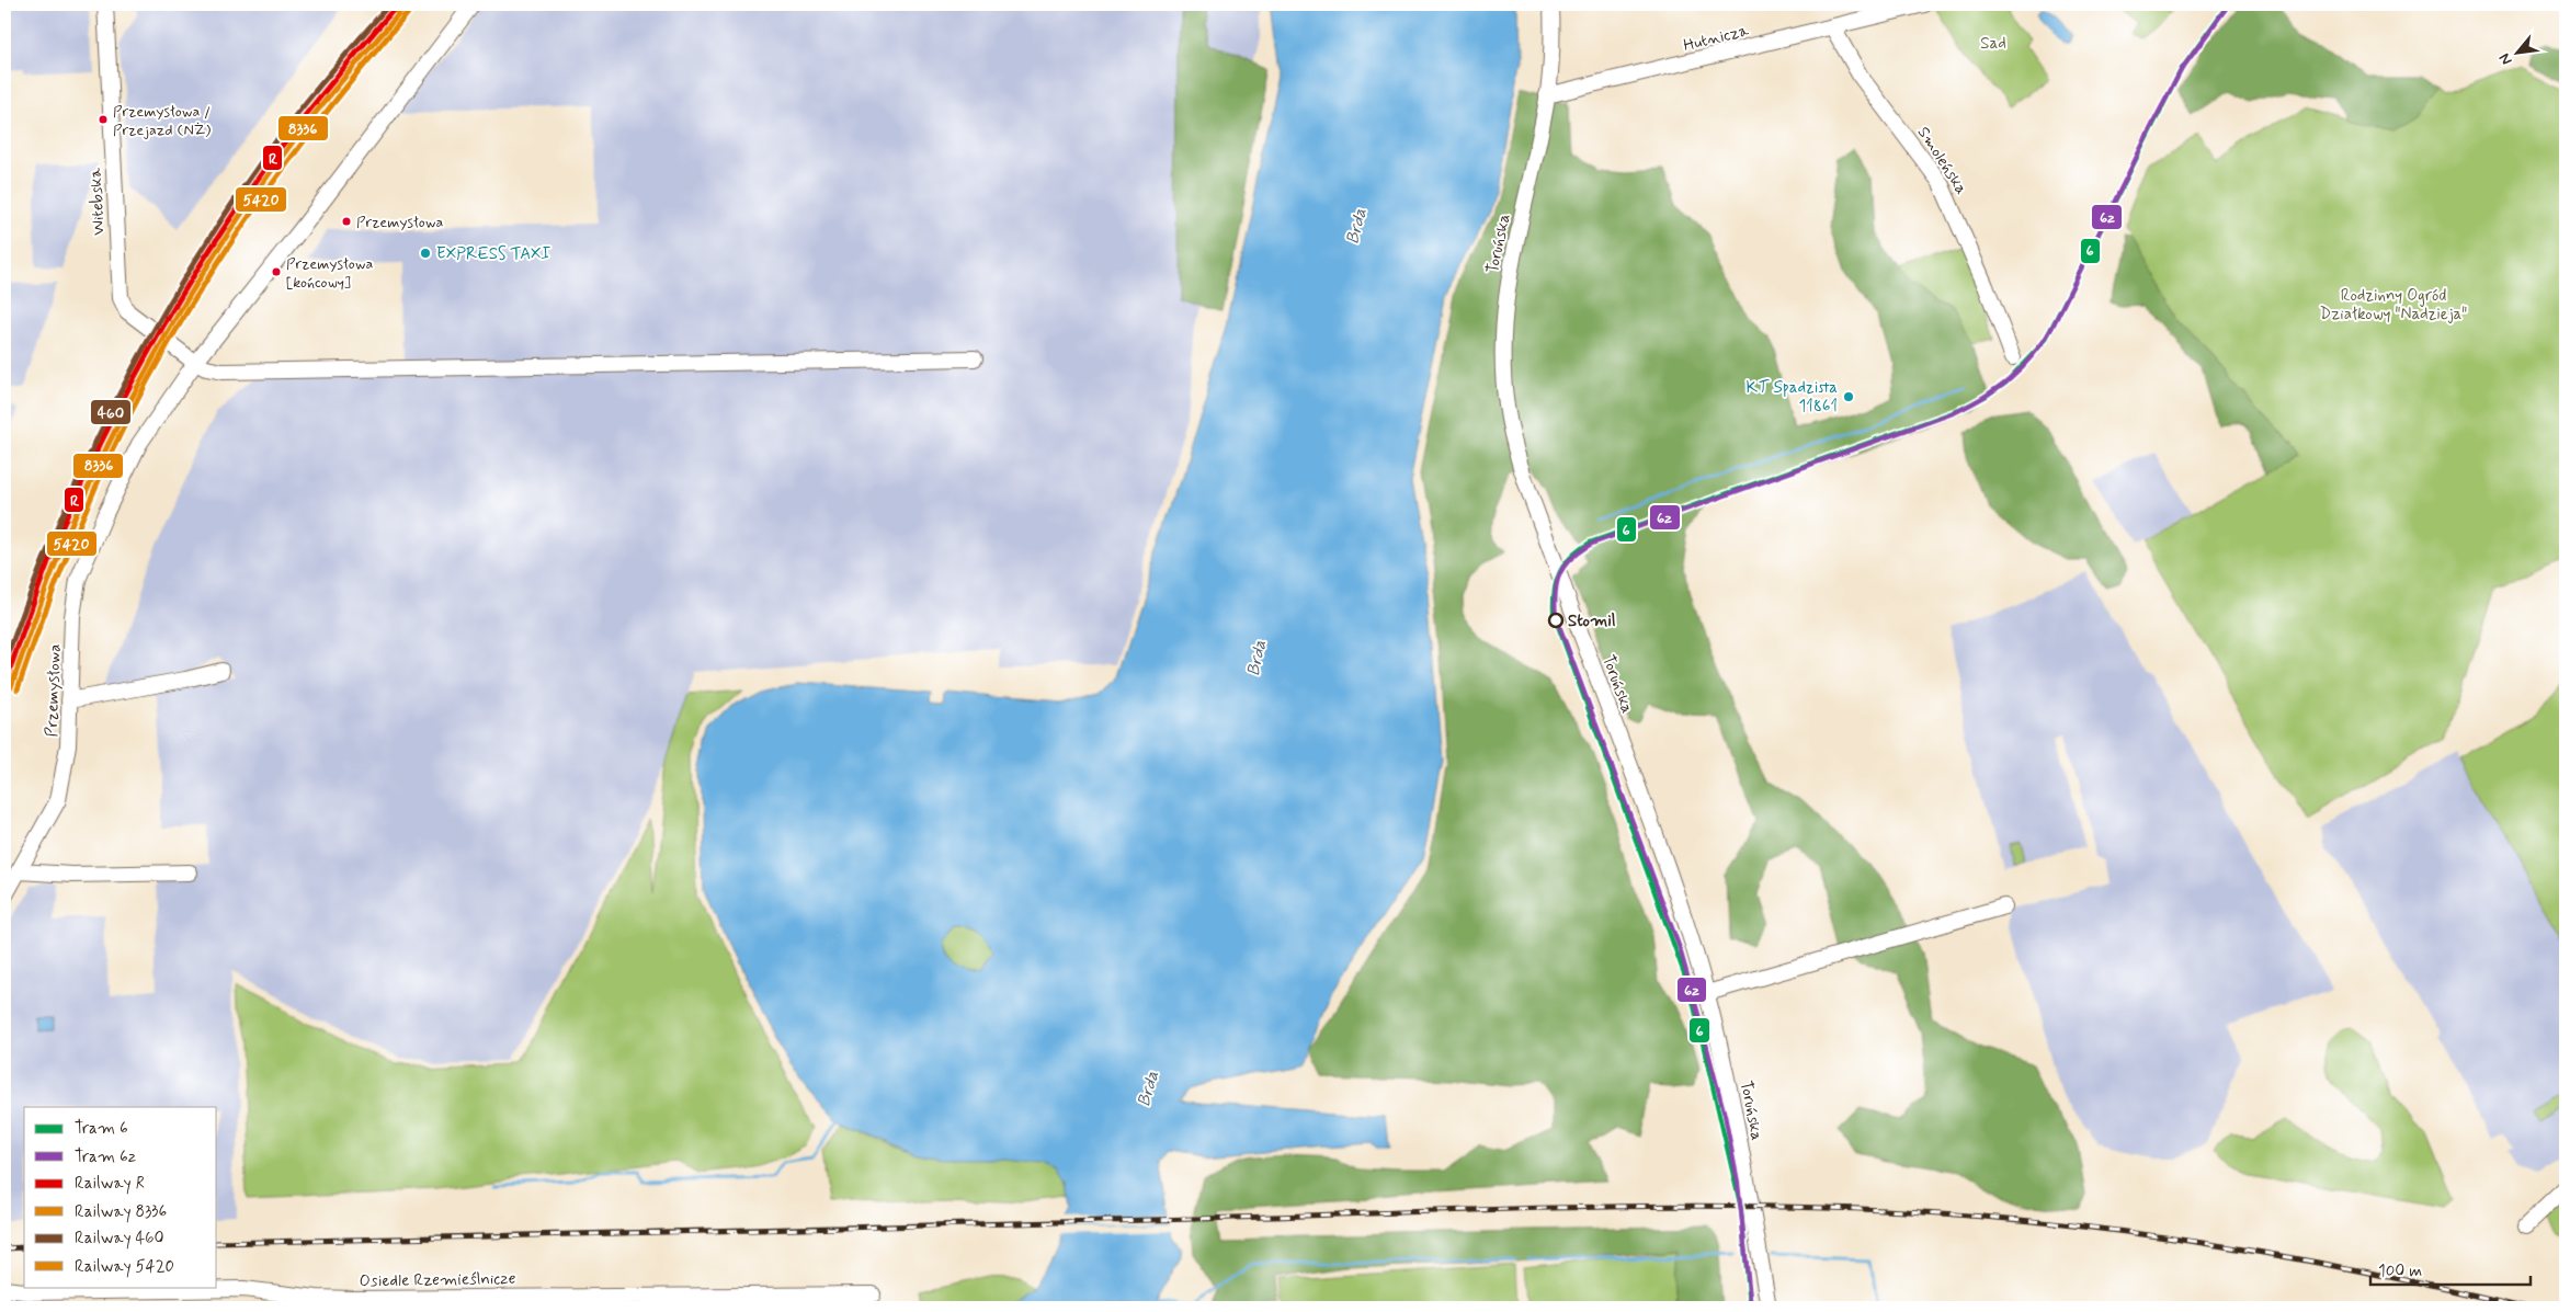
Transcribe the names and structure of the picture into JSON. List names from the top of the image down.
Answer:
{
  "streets": {
    "street": [
      "Hutnicza",
      "Smoleńska",
      "Witebska",
      "Toruńska",
      "Przemysłowa",
      "Osiedle Rzemieślnicze"
    ]
  },
  "crossings": [
    ["Hutnicza", "Smoleńska"],
    ["Hutnicza", "Toruńska"],
    ["Witebska", "Przemysłowa"]
  ],
  "water": ["Brda"],
  "parks": ["Sad", "Rodzinny Ogród Działkowy \"Nadzieja\""],
  "places": [
    "Przemysłowa / Przejazd (NŻ)",
    "Przemysłowa",
    "EXPRESS TAXI",
    "Przemysłowa [końcowy]",
    "KT Spadzista 11861",
    "Stomil"
  ],
  "lines": [
    "tram line 6",
    "rail line R",
    "rail line 460",
    "tram line 6z",
    "rail line 8336",
    "rail line 5420"
  ],
  "legend": [
    "Tram 6",
    "Tram 6z",
    "Railway R",
    "Railway 8336",
    "Railway 460",
    "Railway 5420"
  ],
  "scale_bar": "100 m",
  "north": "bottom left"
}
